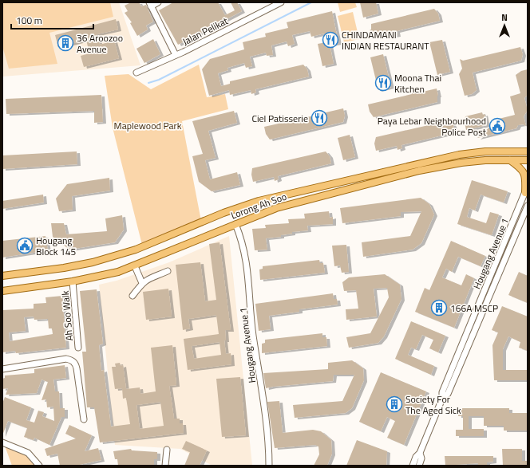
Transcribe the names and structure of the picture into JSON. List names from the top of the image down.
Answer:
{
  "streets": {
    "main road": ["Lorong Ah Soo"],
    "street": ["Jalan Pelikat", "Hougang Avenue 1", "Ah Soo Walk"]
  },
  "crossings": [
    ["Lorong Ah Soo", "Hougang Avenue 1"],
    ["Lorong Ah Soo", "Ah Soo Walk"]
  ],
  "parks": ["Maplewood Park"],
  "places": {
    "restaurant": ["CHINDAMANI INDIAN RESTAURANT", "Moona Thai Kitchen", "Ciel Patisserie"],
    "building": ["36 Aroozoo Avenue", "166A MSCP", "Society For The Aged Sick"],
    "public building": ["Paya Lebar Neighbourhood Police Post", "Hougang Block 145"]
  },
  "scale_bar": "100 m",
  "north": "top"
}
